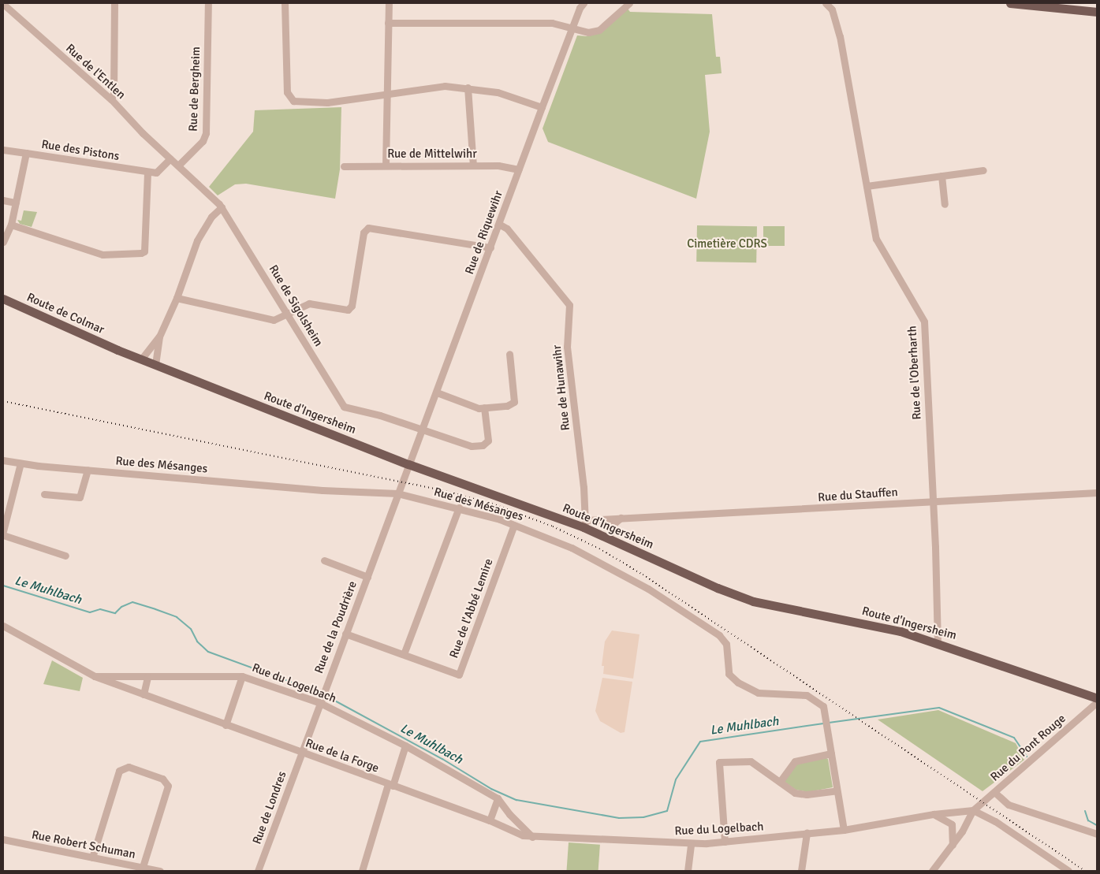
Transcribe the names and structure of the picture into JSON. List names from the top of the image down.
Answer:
{
  "streets": {
    "main road": ["Route de Colmar", "Route d'Ingersheim"],
    "street": [
      "Rue de l'Entlen",
      "Rue de Bergheim",
      "Rue des Pistons",
      "Rue de Mittelwihr",
      "Rue de Riquewihr",
      "Rue de Sigolsheim",
      "Rue de l'Oberharth",
      "Rue de Hunawihr",
      "Rue des Mésanges",
      "Rue du Stauffen",
      "Rue de l'Abbé Lemire",
      "Rue de la Poudrière",
      "Rue du Logelbach",
      "Rue du Pont Rouge",
      "Rue de la Forge",
      "Rue de Londres",
      "Rue Robert Schuman"
    ]
  },
  "crossings": [
    ["Rue de l'Entlen", "Rue de Sigolsheim"],
    ["Rue de Bergheim", "Rue de Sigolsheim"],
    ["Rue de Mittelwihr", "Rue de Riquewihr"],
    ["Rue de Riquewihr", "Rue de Sigolsheim"],
    ["Rue de Riquewihr", "Rue de Hunawihr"],
    ["Rue de Riquewihr", "Route d'Ingersheim"],
    ["Rue de Riquewihr", "Rue de la Poudrière"],
    ["Route de Colmar", "Route d'Ingersheim"],
    ["Rue de l'Oberharth", "Route d'Ingersheim"],
    ["Rue de l'Oberharth", "Rue du Stauffen"],
    ["Rue de Hunawihr", "Route d'Ingersheim"],
    ["Rue de Hunawihr", "Rue du Stauffen"],
    ["Route d'Ingersheim", "Rue du Stauffen"],
    ["Route d'Ingersheim", "Rue de la Poudrière"],
    ["Rue des Mésanges", "Rue de l'Abbé Lemire"],
    ["Rue des Mésanges", "Rue de la Poudrière"],
    ["Rue de l'Abbé Lemire", "Rue de la Poudrière"],
    ["Rue de la Poudrière", "Rue du Logelbach"],
    ["Rue de la Poudrière", "Rue de la Forge"],
    ["Rue de la Poudrière", "Rue de Londres"],
    ["Rue du Logelbach", "Rue du Pont Rouge"],
    ["Rue du Logelbach", "Rue de la Forge"],
    ["Rue de la Forge", "Rue de Londres"]
  ],
  "water": ["Le Muhlbach"],
  "parks": ["Cimetière CDRS"]
}
